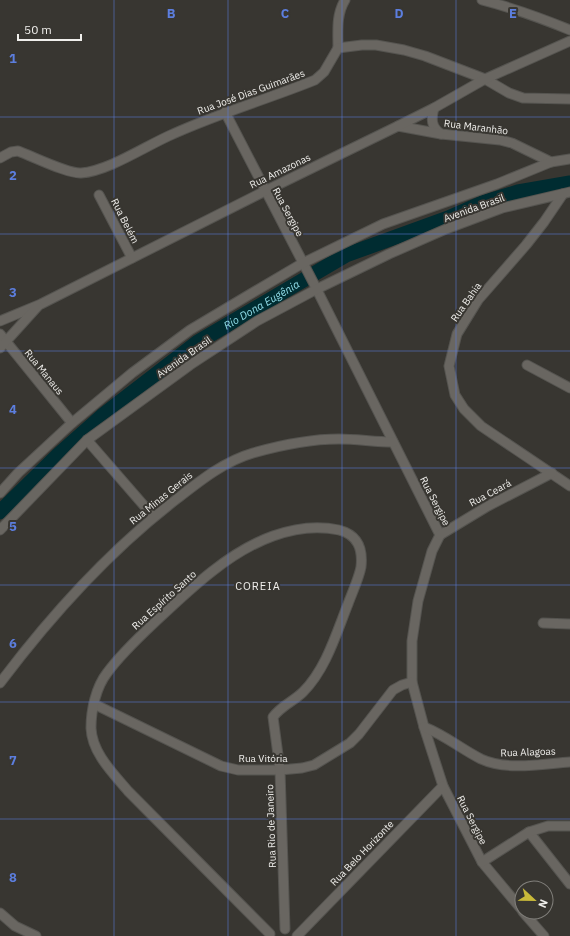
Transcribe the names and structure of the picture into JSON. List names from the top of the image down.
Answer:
{
  "streets": {
    "street": [
      "Rua José Dias Guimarães",
      "Rua Maranhão",
      "Rua Amazonas",
      "Avenida Brasil",
      "Rua Sergipe",
      "Rua Belém",
      "Rua Bahia",
      "Rua Manaus",
      "Rua Ceará",
      "Rua Minas Gerais",
      "Rua Espírito Santo",
      "Rua Alagoas",
      "Rua Vitória",
      "Rua Rio de Janeiro",
      "Rua Belo Horizonte"
    ]
  },
  "crossings": [
    ["Rua José Dias Guimarães", "Rua Sergipe"],
    ["Rua Maranhão", "Rua Amazonas"],
    ["Rua Maranhão", "Avenida Brasil"],
    ["Rua Amazonas", "Rua Sergipe"],
    ["Rua Amazonas", "Rua Belém"],
    ["Avenida Brasil", "Rua Sergipe"],
    ["Avenida Brasil", "Rua Bahia"],
    ["Avenida Brasil", "Rua Manaus"],
    ["Rua Sergipe", "Rua Ceará"],
    ["Rua Sergipe", "Rua Minas Gerais"],
    ["Rua Sergipe", "Rua Alagoas"],
    ["Rua Sergipe", "Rua Vitória"],
    ["Rua Sergipe", "Rua Belo Horizonte"],
    ["Rua Bahia", "Rua Ceará"],
    ["Rua Espírito Santo", "Rua Vitória"],
    ["Rua Espírito Santo", "Rua Rio de Janeiro"],
    ["Rua Vitória", "Rua Rio de Janeiro"]
  ],
  "districts": ["COREIA"],
  "water": ["Rio Dona Eugênia"],
  "scale_bar": "50 m",
  "north": "right",
  "grid": {
    "columns": [
      "B",
      "C",
      "D",
      "E"
    ],
    "rows": [
      "1",
      "2",
      "3",
      "4",
      "5",
      "6",
      "7",
      "8"
    ]
  }
}
